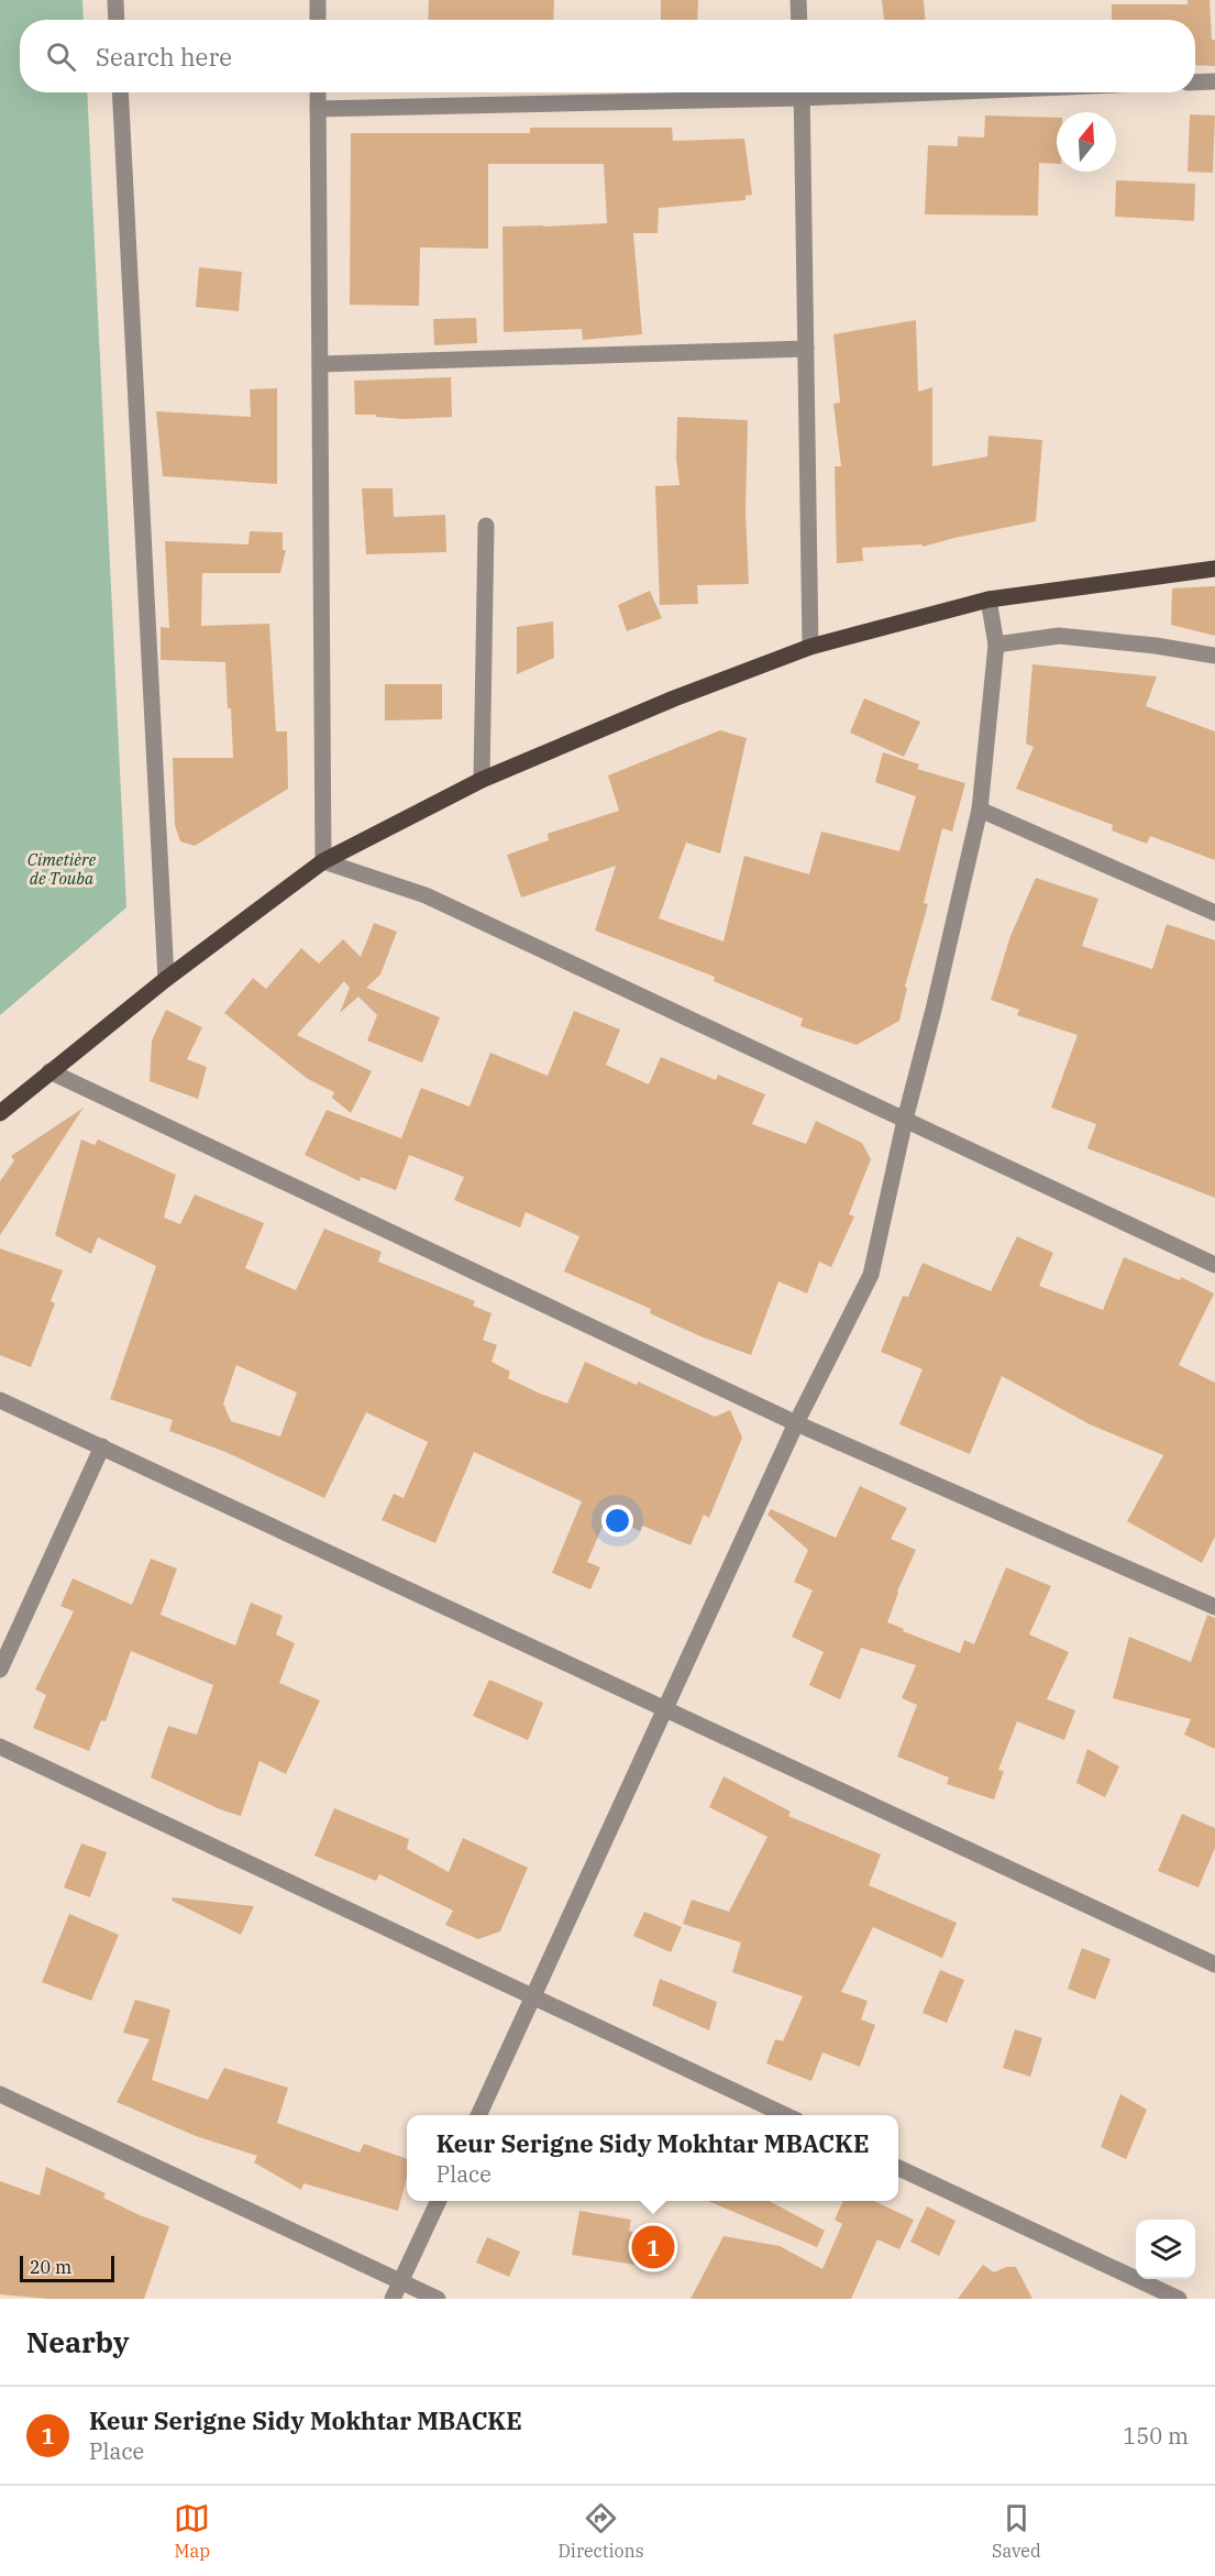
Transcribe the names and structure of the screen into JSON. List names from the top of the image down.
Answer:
{
  "parks": ["Cimetière de Touba"],
  "scale_bar": "20 m",
  "north": "top",
  "page": {
    "search": "Search here",
    "popup": ["Keur Serigne Sidy Mokhtar MBACKE", "Place"],
    "pins": "1",
    "scale": "20 m",
    "heading": "Nearby",
    "list": [
      {
        "mark": "1",
        "name": "Keur Serigne Sidy Mokhtar MBACKE",
        "note": "Place",
        "value": "150 m"
      }
    ],
    "nav": ["Map", "Directions", "Saved"]
  }
}
